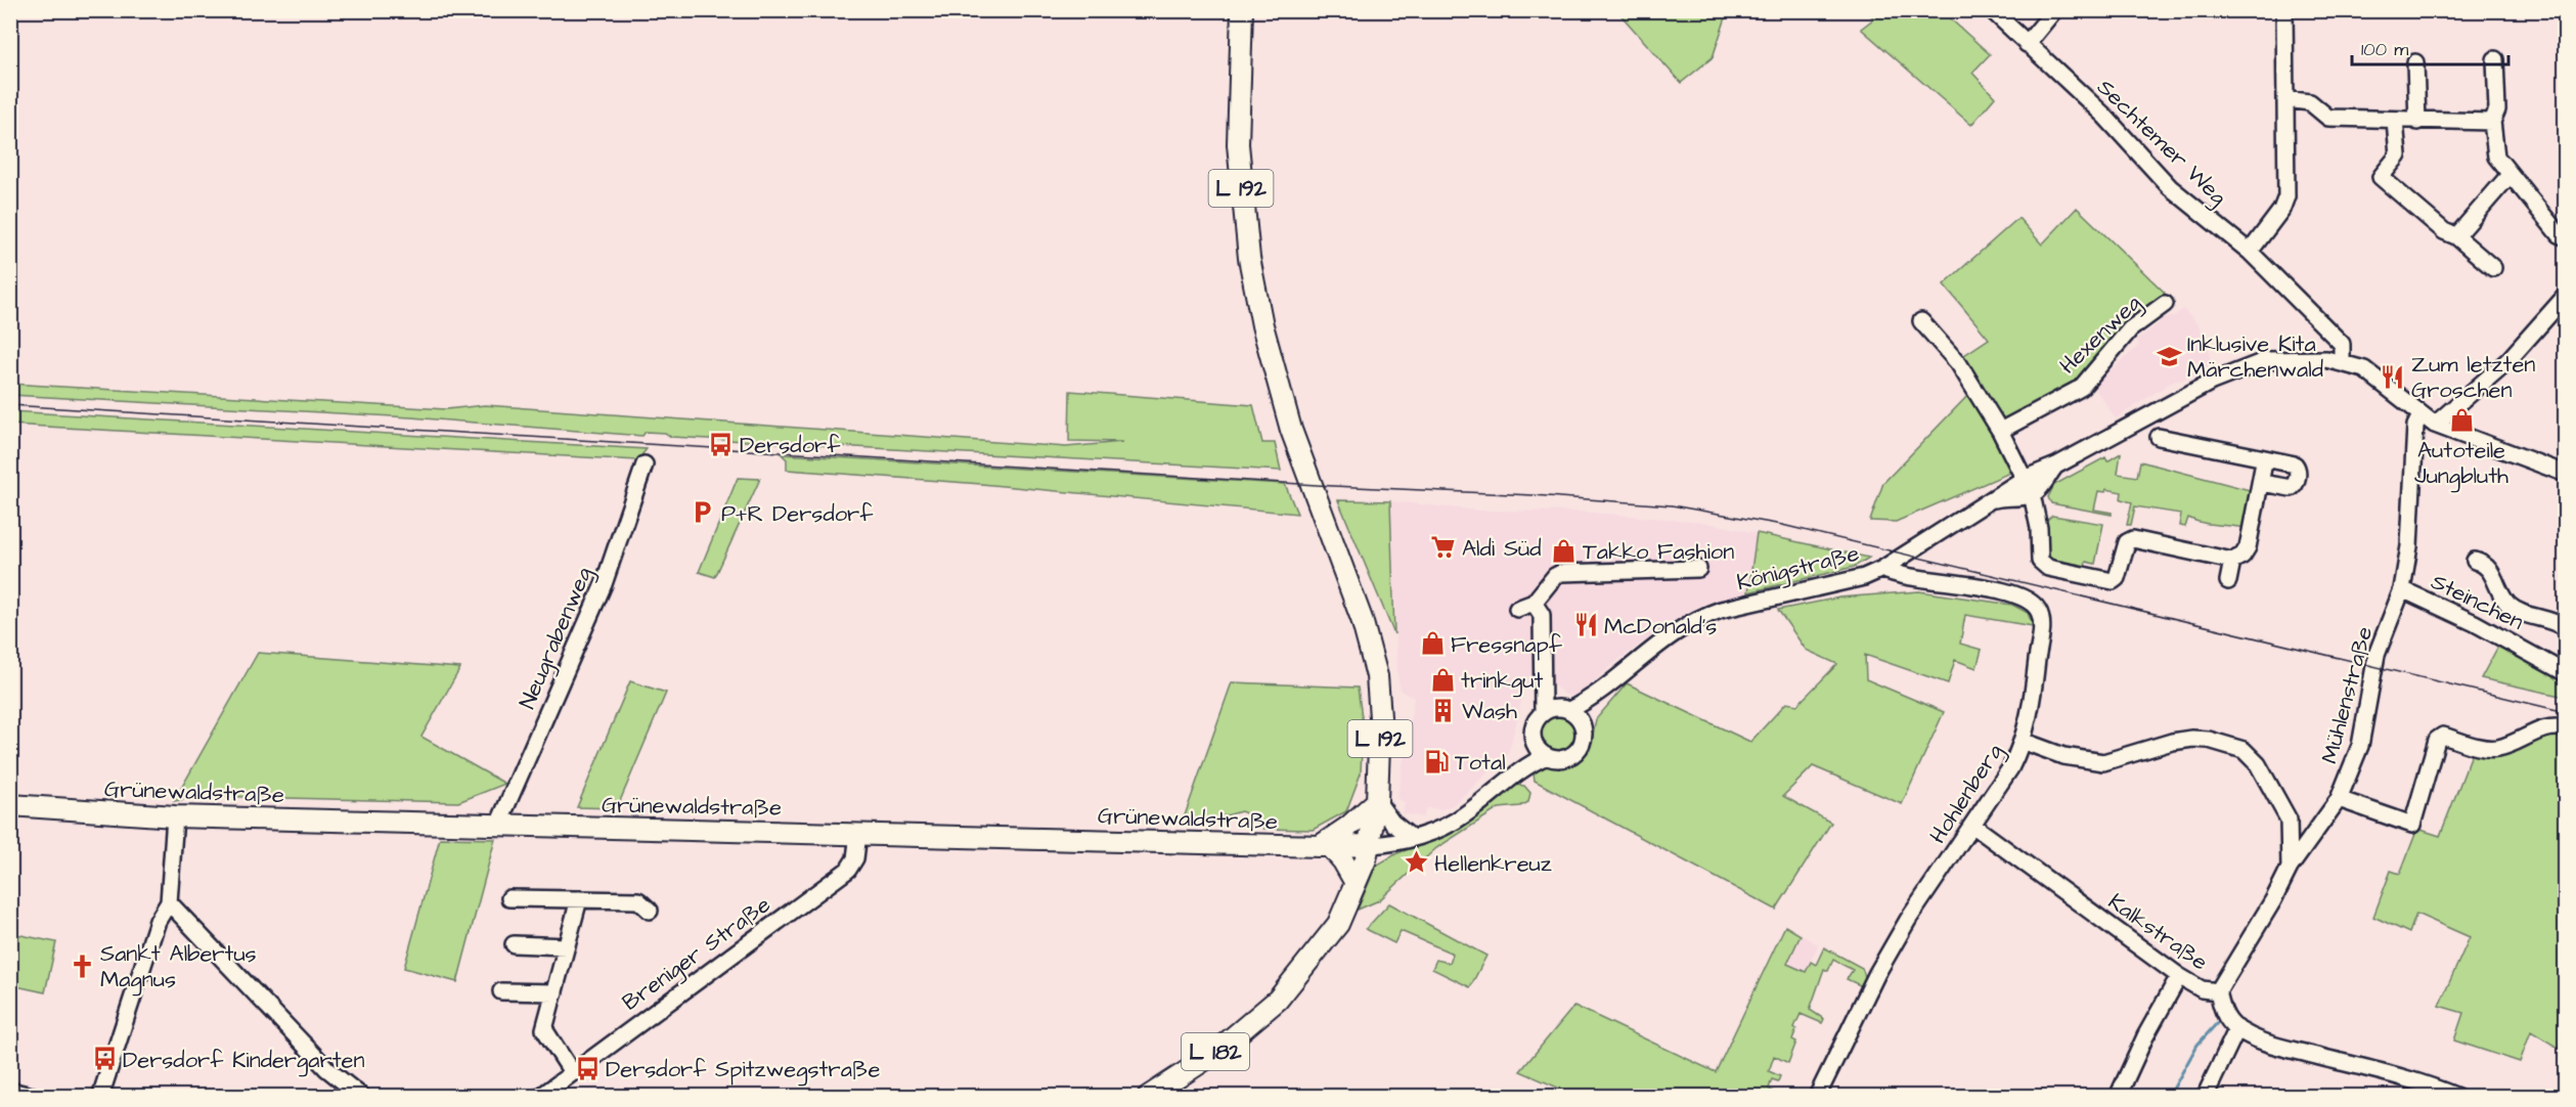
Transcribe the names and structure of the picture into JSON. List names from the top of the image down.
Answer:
{
  "streets": {
    "main road": ["L 192", "Grünewaldstraße", "L 182"],
    "street": [
      "Sechtemer Weg",
      "Hexenweg",
      "Königstraße",
      "Steinchen",
      "Neugrabenweg",
      "Mühlenstraße",
      "Hohlenberg",
      "Kalkstraße",
      "Breniger Straße"
    ]
  },
  "crossings": [
    ["Sechtemer Weg", "Königstraße"],
    ["L 192", "Königstraße"],
    ["L 192", "Grünewaldstraße"],
    ["L 192", "L 182"],
    ["Königstraße", "Mühlenstraße"],
    ["Königstraße", "Grünewaldstraße"],
    ["Königstraße", "Hohlenberg"],
    ["Königstraße", "L 182"],
    ["Steinchen", "Mühlenstraße"],
    ["Neugrabenweg", "Grünewaldstraße"],
    ["Mühlenstraße", "Kalkstraße"],
    ["Grünewaldstraße", "Breniger Straße"],
    ["Grünewaldstraße", "L 182"],
    ["Hohlenberg", "Kalkstraße"]
  ],
  "places": {
    "school or university": ["Inklusive Kita Märchenwald"],
    "restaurant": ["Zum letzten Groschen", "McDonald's"],
    "shop": [
      "Autoteile Jungbluth",
      "Takko Fashion",
      "Fressnapf",
      "trinkgut"
    ],
    "bus stop": ["Dersdorf", "Dersdorf Kindergarten", "Dersdorf Spitzwegstraße"],
    "parking": ["P+R Dersdorf"],
    "supermarket": ["Aldi Süd"],
    "building": ["Wash"],
    "fuel station": ["Total"],
    "place": ["Hellenkreuz"],
    "church": ["Sankt Albertus Magnus"]
  },
  "scale_bar": "100 m"
}
